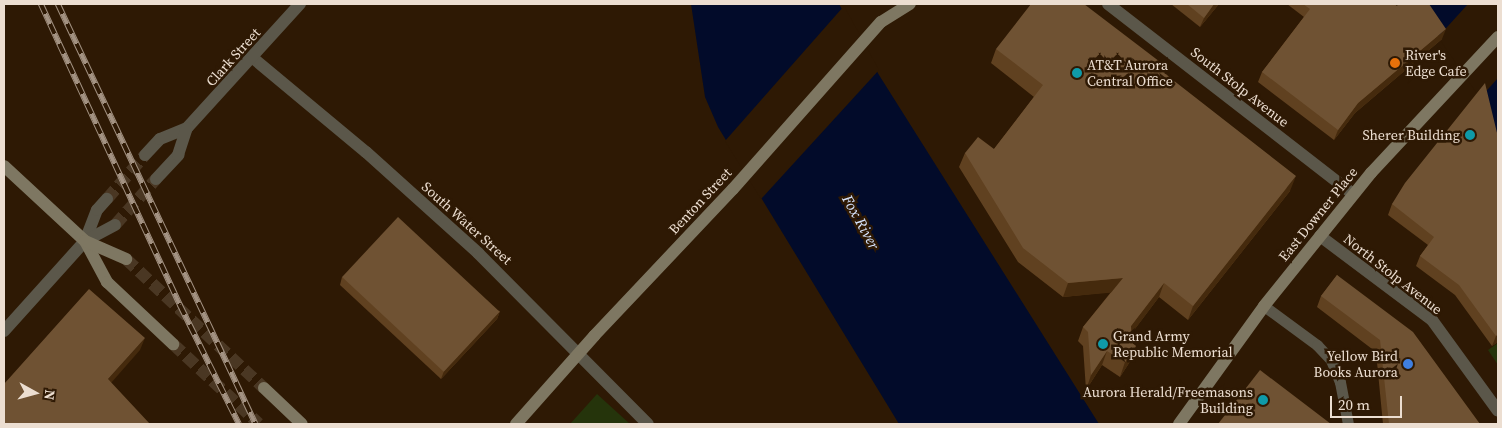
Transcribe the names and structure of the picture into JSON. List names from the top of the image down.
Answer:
{
  "streets": {
    "street": [
      "Clark Street",
      "South Stolp Avenue",
      "Benton Street",
      "East Downer Place",
      "South Water Street",
      "North Stolp Avenue"
    ]
  },
  "crossings": [
    ["Clark Street", "South Water Street"],
    ["South Stolp Avenue", "East Downer Place"],
    ["Benton Street", "South Water Street"],
    ["East Downer Place", "North Stolp Avenue"]
  ],
  "water": ["Fox River"],
  "places": [
    "River's Edge Cafe",
    "AT&T Aurora Central Office",
    "Sherer Building",
    "Grand Army Republic Memorial",
    "Yellow Bird Books Aurora",
    "Aurora Herald/Freemasons Building"
  ],
  "scale_bar": "20 m",
  "north": "right"
}
